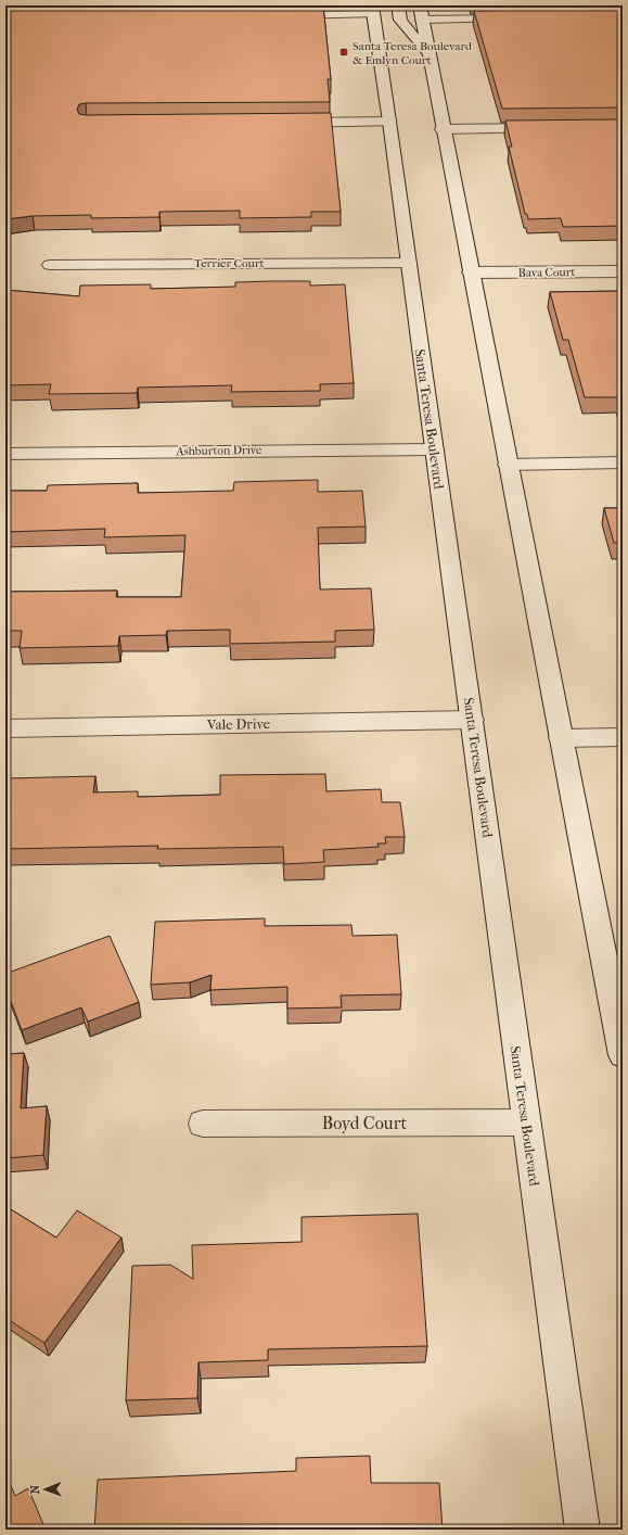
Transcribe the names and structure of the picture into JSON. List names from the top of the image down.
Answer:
{
  "streets": {
    "main road": [
      "Terrier Court",
      "Bava Court",
      "Santa Teresa Boulevard",
      "Ashburton Drive",
      "Vale Drive",
      "Boyd Court"
    ]
  },
  "crossings": [
    ["Terrier Court", "Santa Teresa Boulevard"],
    ["Santa Teresa Boulevard", "Ashburton Drive"],
    ["Santa Teresa Boulevard", "Vale Drive"],
    ["Santa Teresa Boulevard", "Boyd Court"]
  ],
  "places": {
    "transit": ["Santa Teresa Boulevard & Emlyn Court"]
  },
  "north": "left"
}
